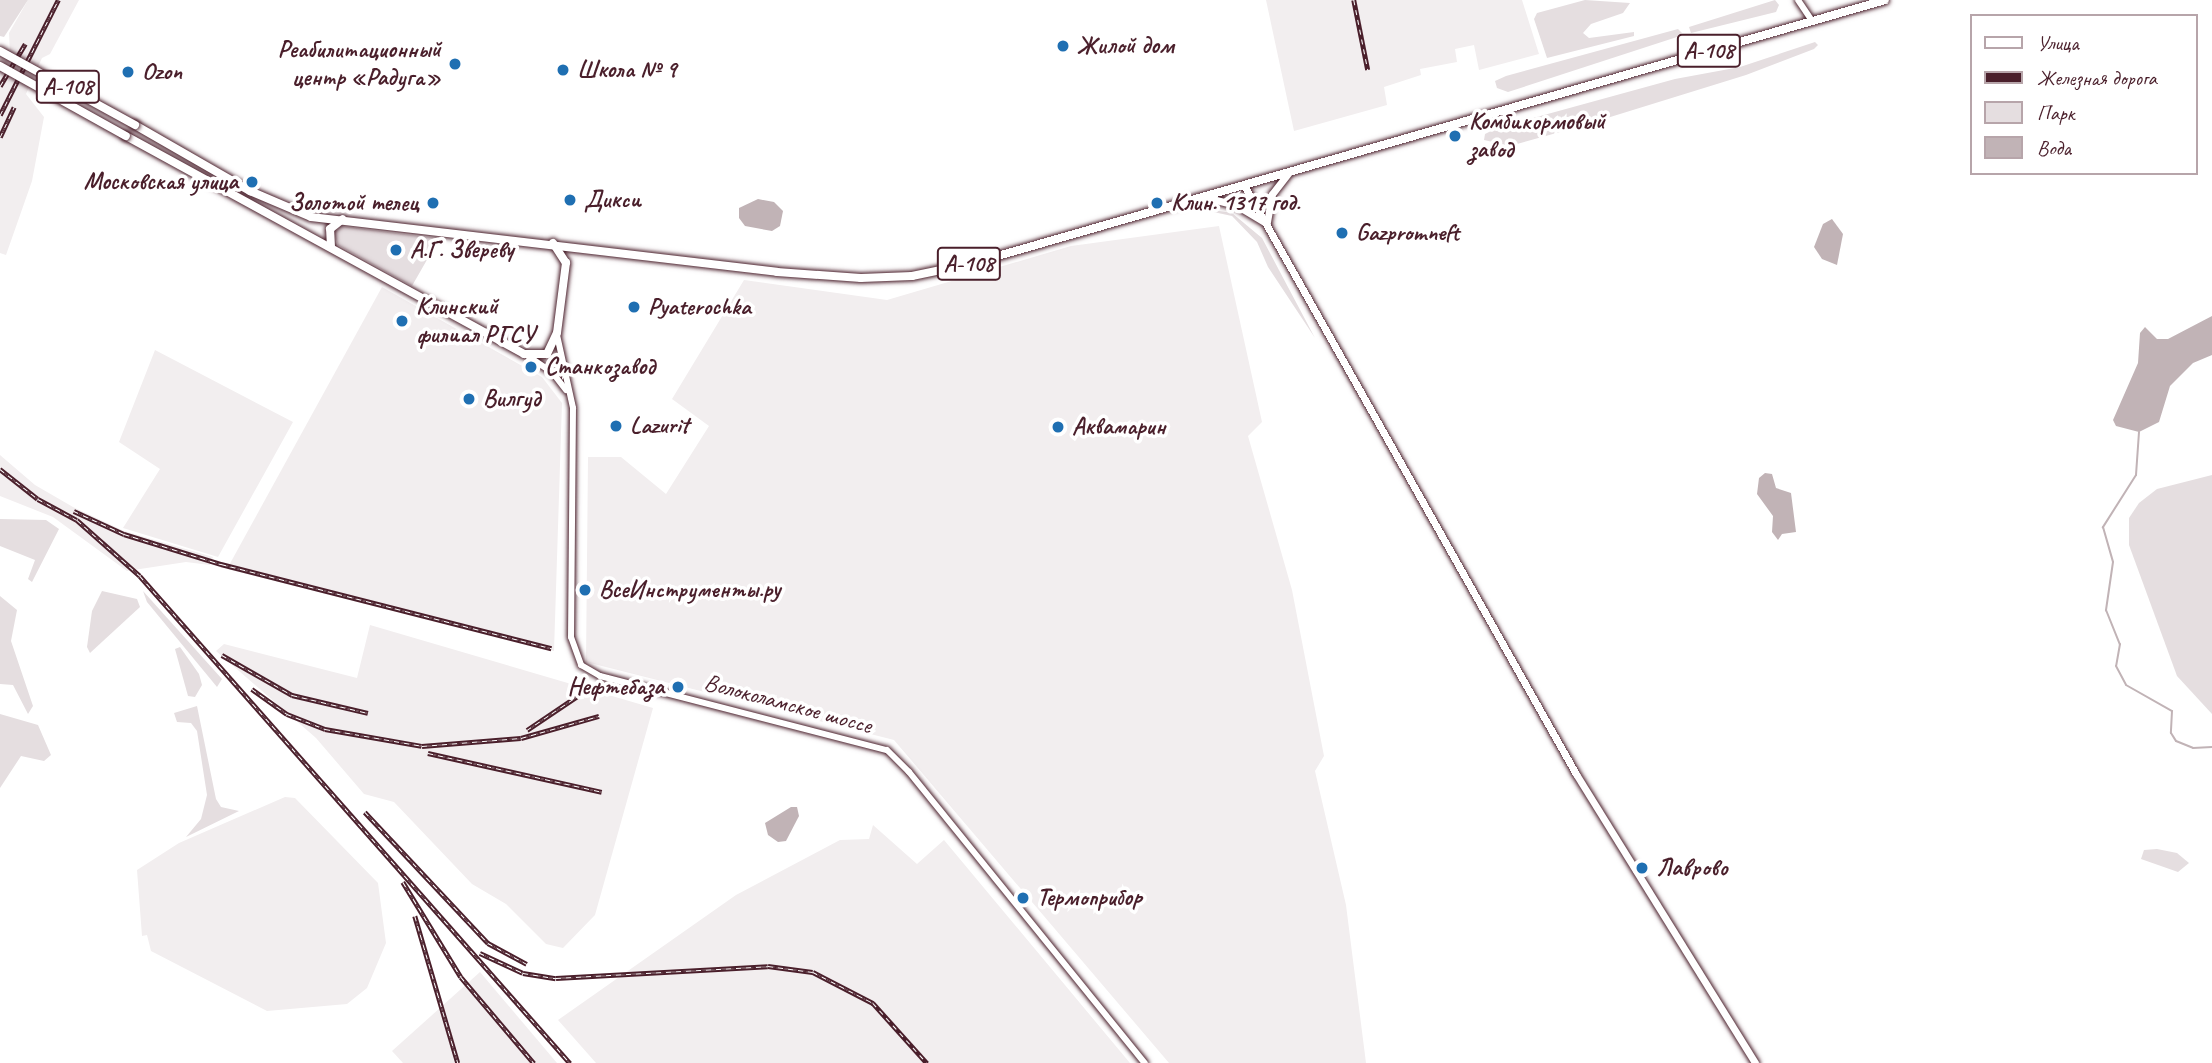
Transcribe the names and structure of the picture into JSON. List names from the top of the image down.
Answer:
{
  "streets": {
    "highway": ["А-108"],
    "street": ["Волоколамское шоссе"]
  },
  "crossings": [
    ["А-108", "Волоколамское шоссе"]
  ],
  "places": [
    "Жилой дом",
    "Реабилитационный центр «Радуга»",
    "Школа № 9",
    "Ozon",
    "Комбикормовый завод",
    "Московская улица",
    "Дикси",
    "Золотой телец",
    "Клин. 1317 год.",
    "Gazpromneft",
    "А.Г. Звереву",
    "Pyaterochka",
    "Клинский филиал РГСУ",
    "Станкозавод",
    "Вилгуд",
    "Lazurit",
    "Аквамарин",
    "ВсеИнструменты.ру",
    "Нефтебаза",
    "Лаврово",
    "Термоприбор"
  ],
  "legend": [
    "Улица",
    "Железная дорога",
    "Парк",
    "Вода"
  ]
}
